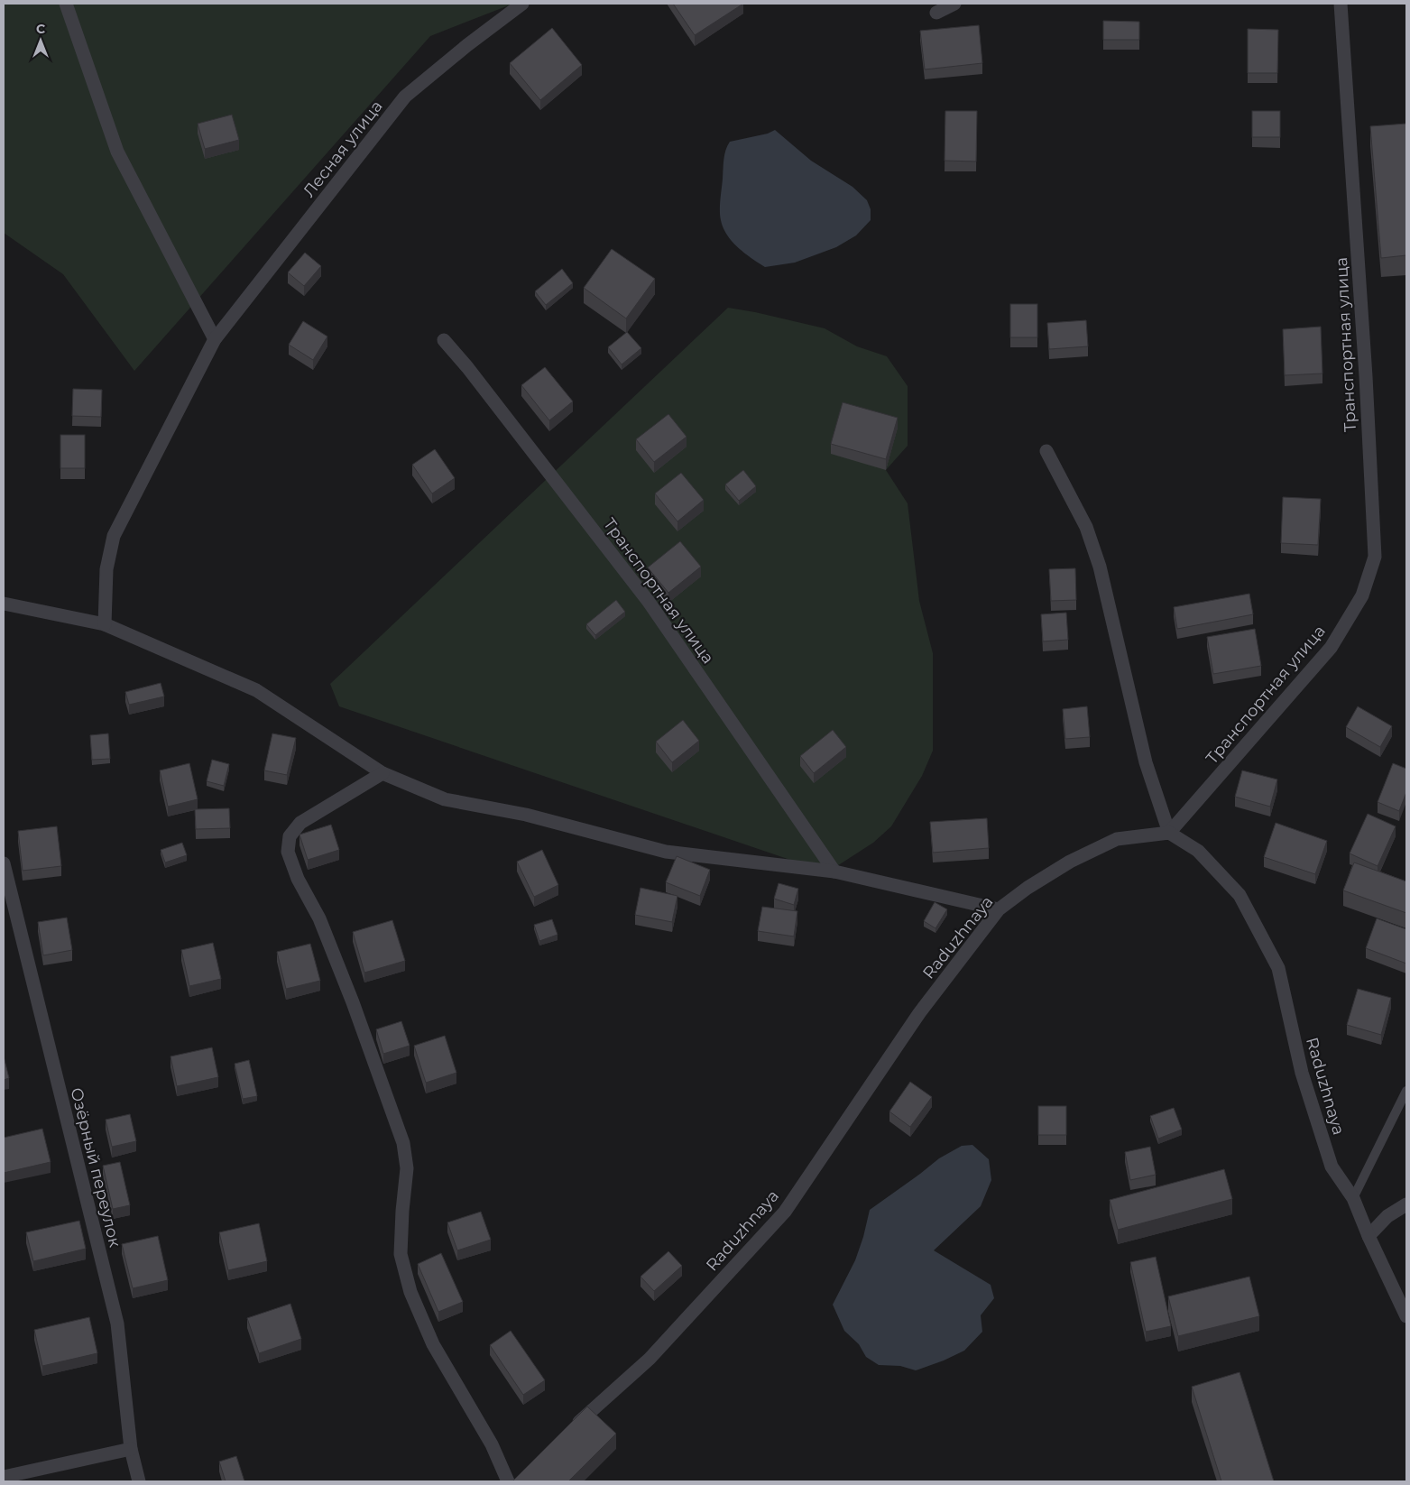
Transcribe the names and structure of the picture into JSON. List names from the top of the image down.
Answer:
{
  "streets": {
    "street": [
      "Лесная улица",
      "Транспортная улица",
      "Raduzhnaya",
      "Озёрный переулок"
    ]
  },
  "crossings": [
    ["Транспортная улица", "Raduzhnaya"]
  ],
  "north": "top"
}
